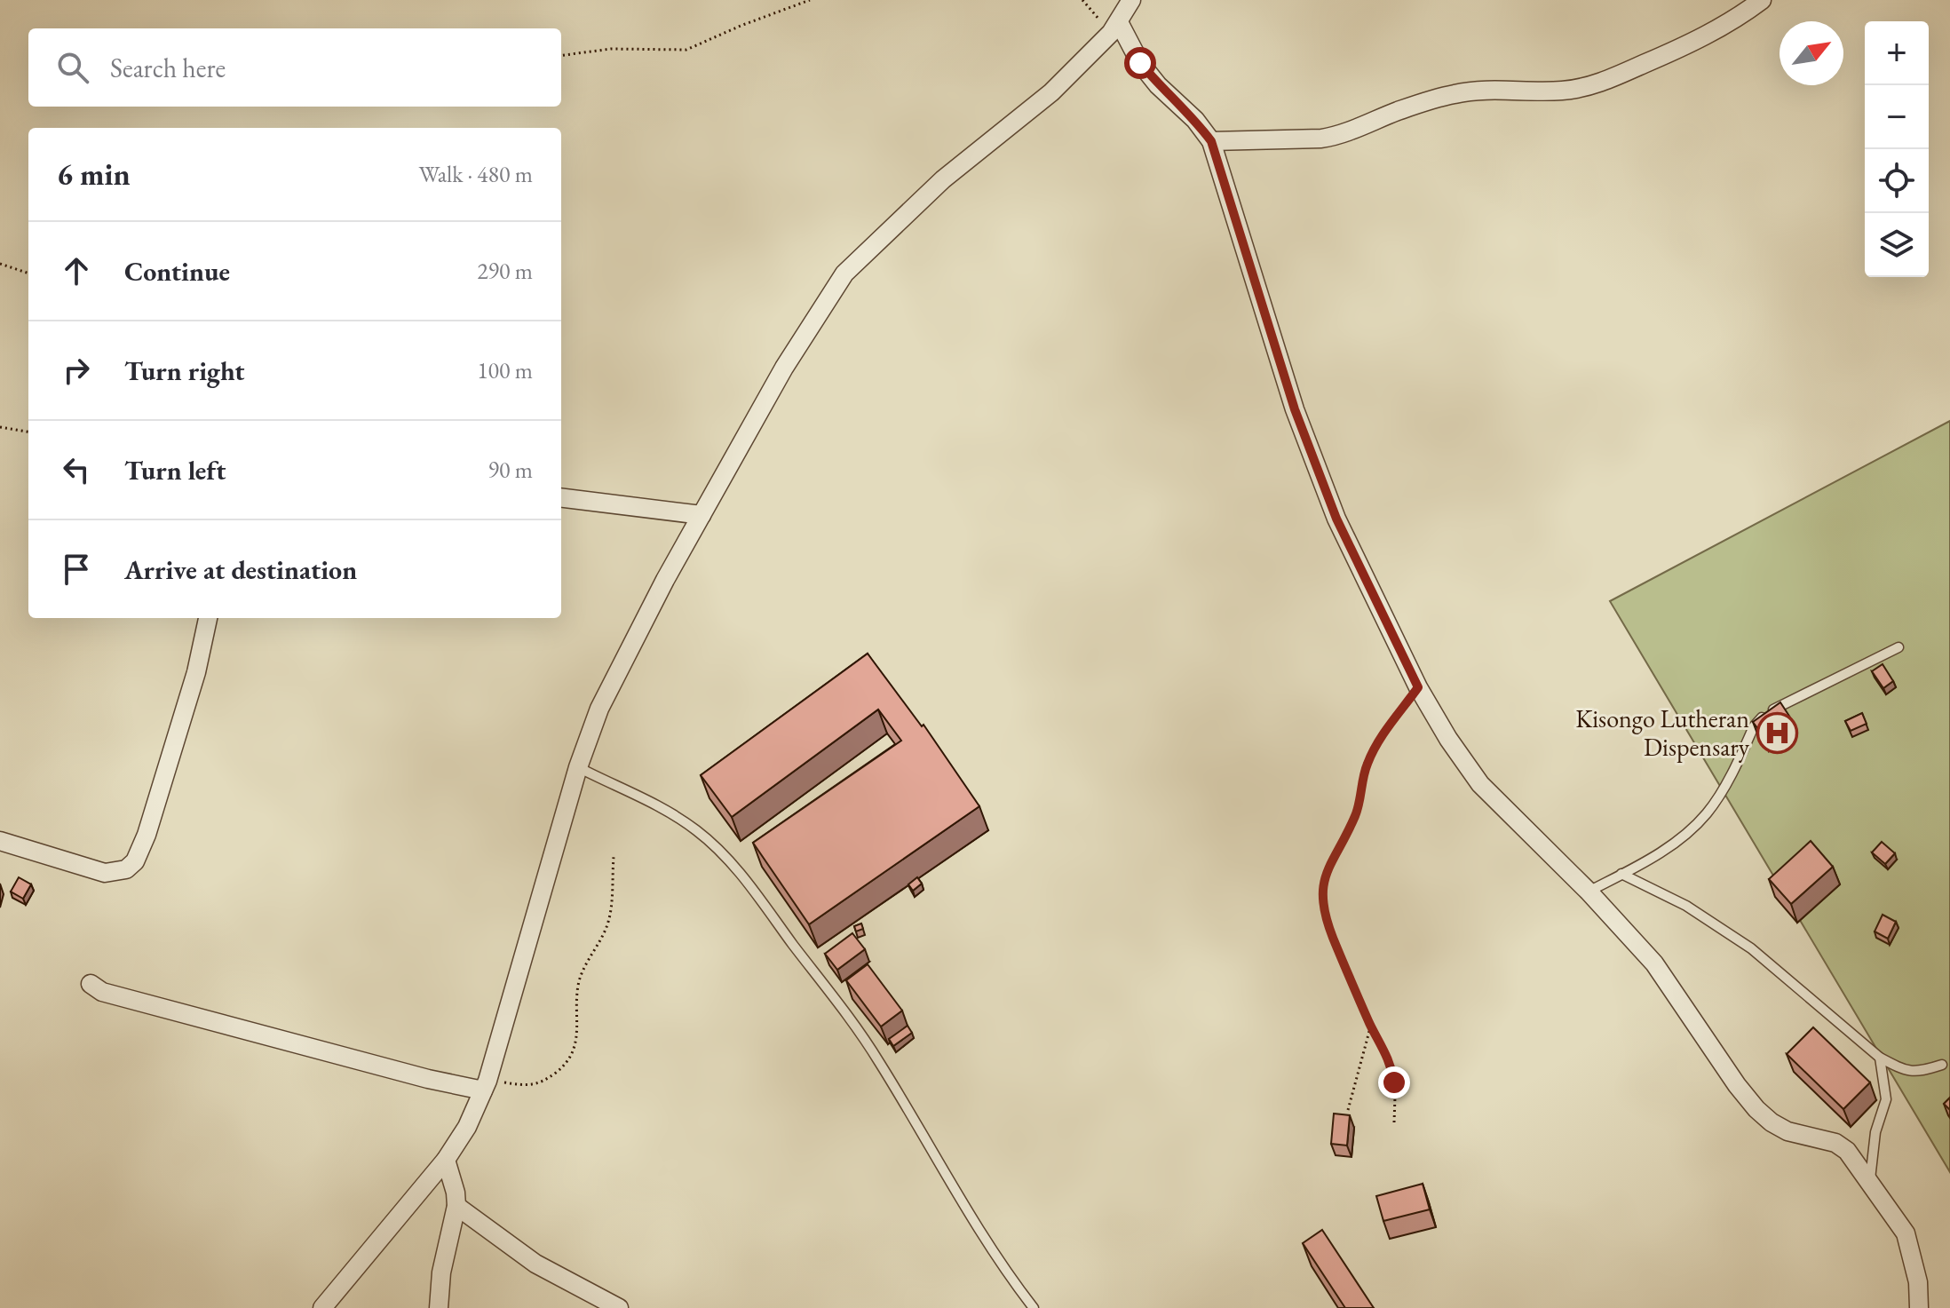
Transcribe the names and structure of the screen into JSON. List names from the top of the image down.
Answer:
{
  "places": {
    "hospital": ["Kisongo Lutheran Dispensary"]
  },
  "north": "top right",
  "page": {
    "map_buttons": ["+", "−"],
    "search": "Search here",
    "heading": ["6 min", "Walk · 480 m"],
    "list": [
      ["Continue", "290 m"],
      ["Turn right", "100 m"],
      ["Turn left", "90 m"],
      "Arrive at destination"
    ]
  }
}
